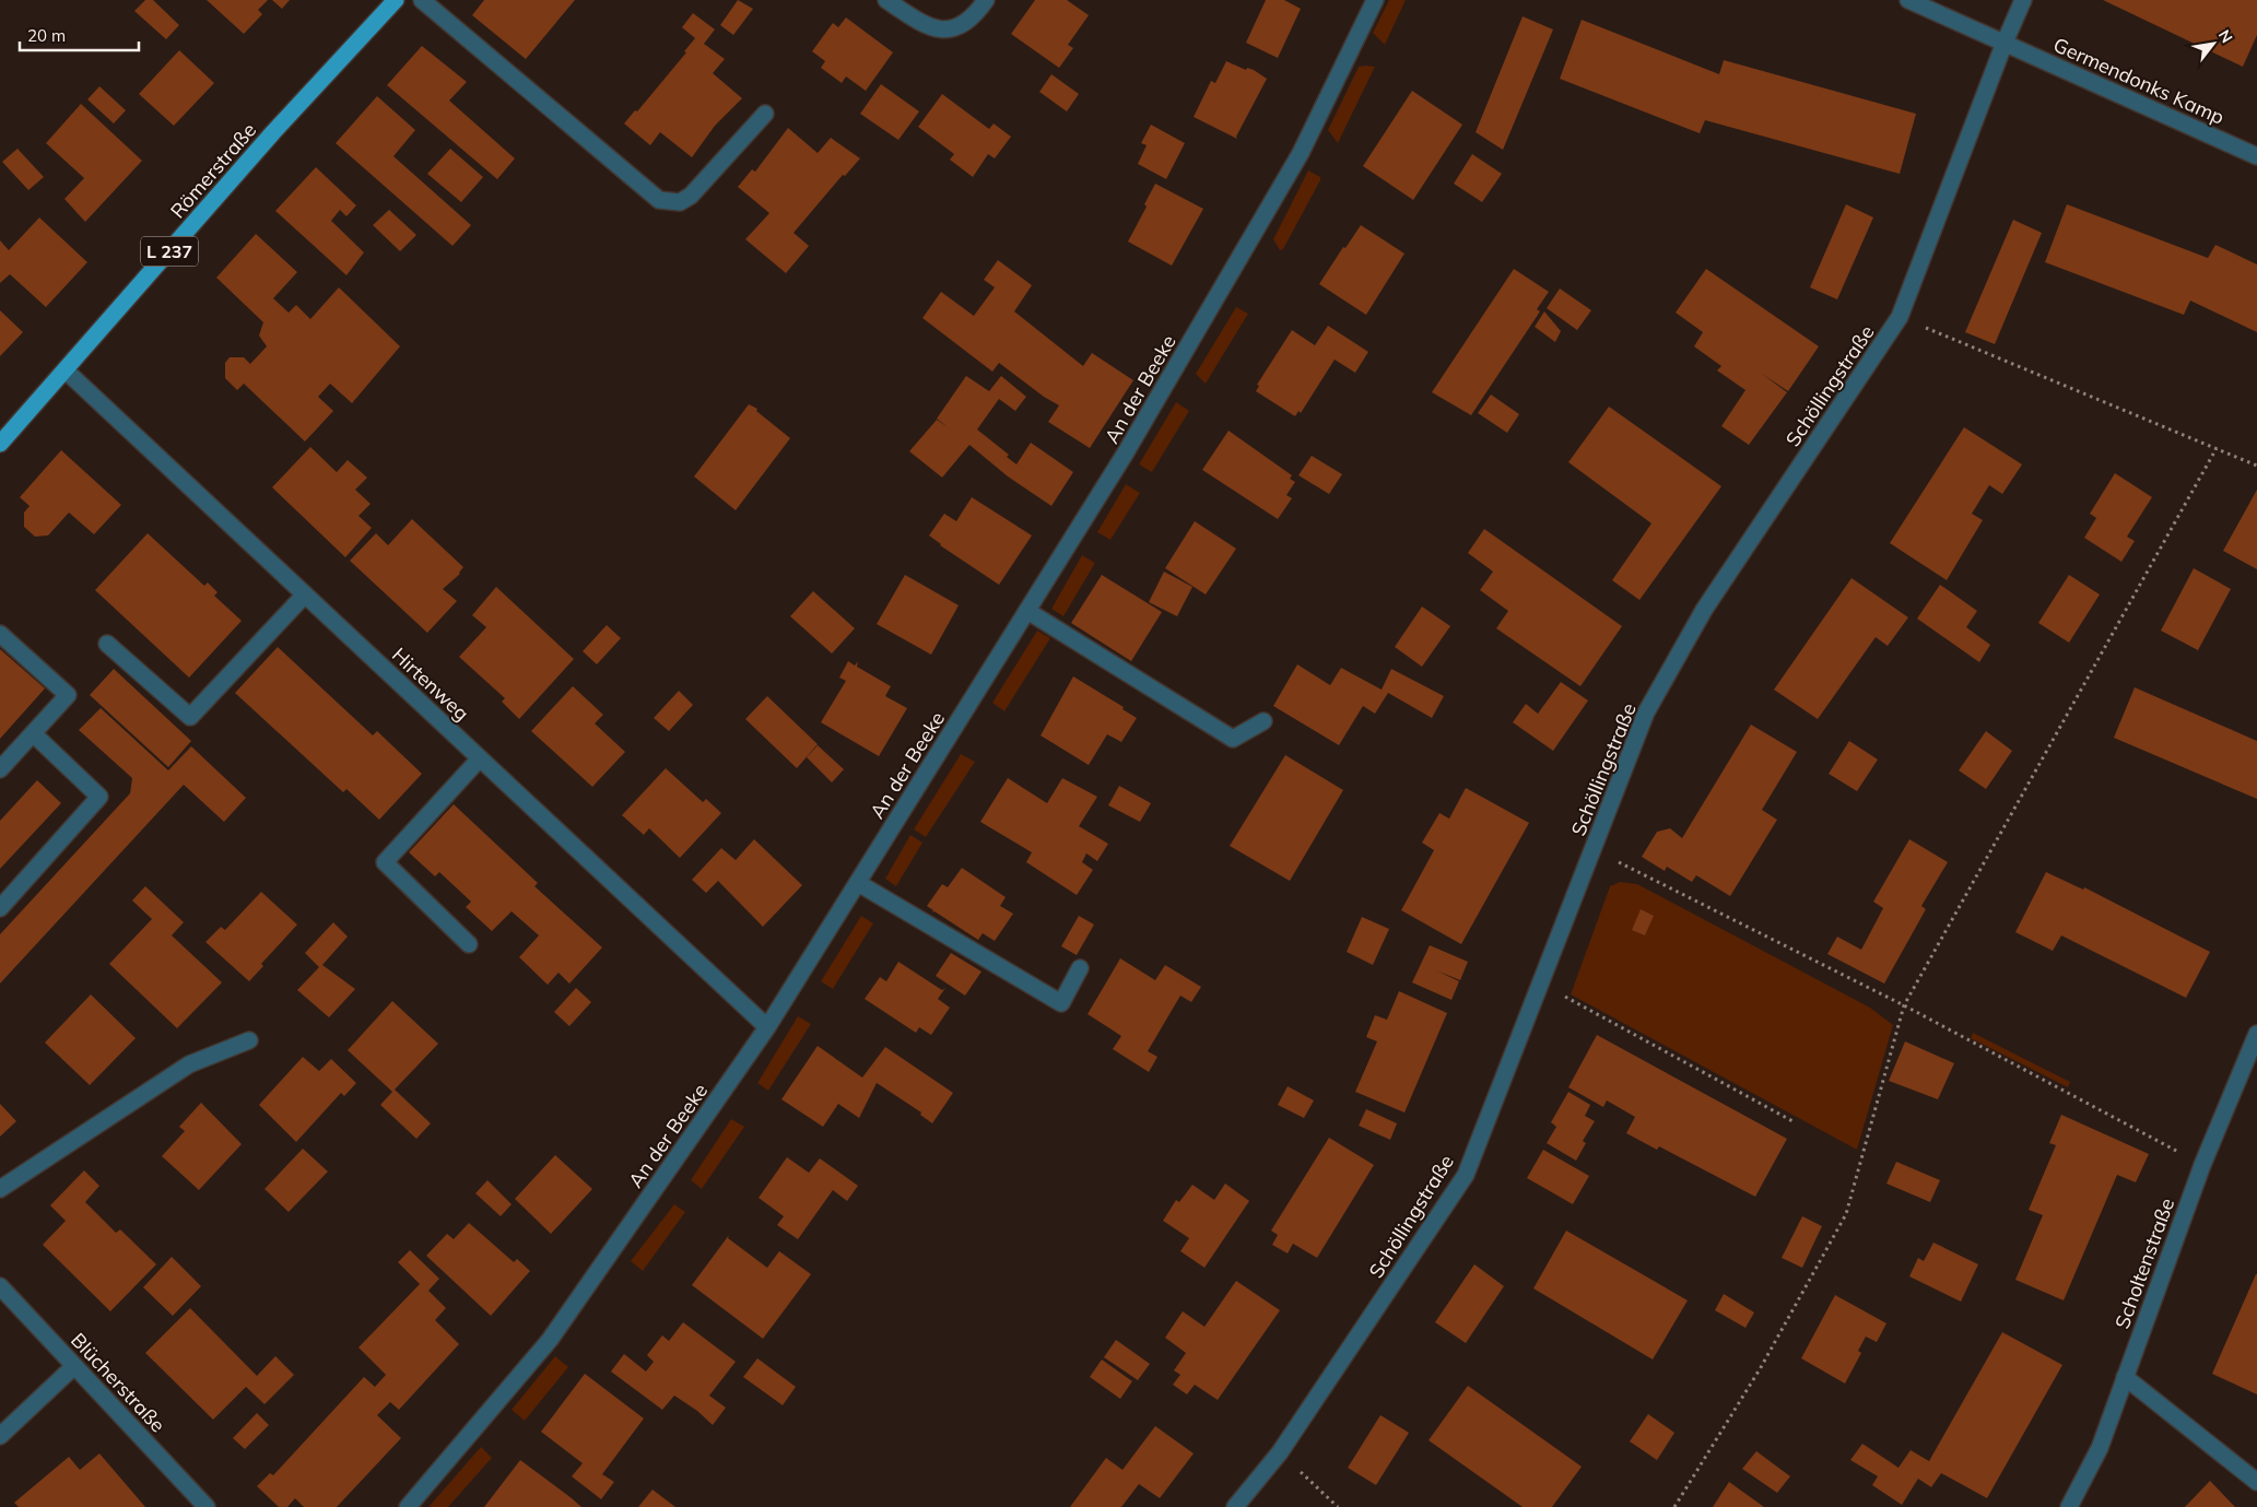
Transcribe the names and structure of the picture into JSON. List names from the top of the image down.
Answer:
{
  "streets": {
    "main road": ["Römerstraße", "L 237"],
    "street": [
      "Germendonks Kamp",
      "Schöllingstraße",
      "An der Beeke",
      "Hirtenweg",
      "Scholtenstraße",
      "Blücherstraße"
    ]
  },
  "crossings": [
    ["Germendonks Kamp", "Schöllingstraße"],
    ["Römerstraße", "Hirtenweg"],
    ["An der Beeke", "Hirtenweg"]
  ],
  "scale_bar": "20 m",
  "north": "top right"
}
